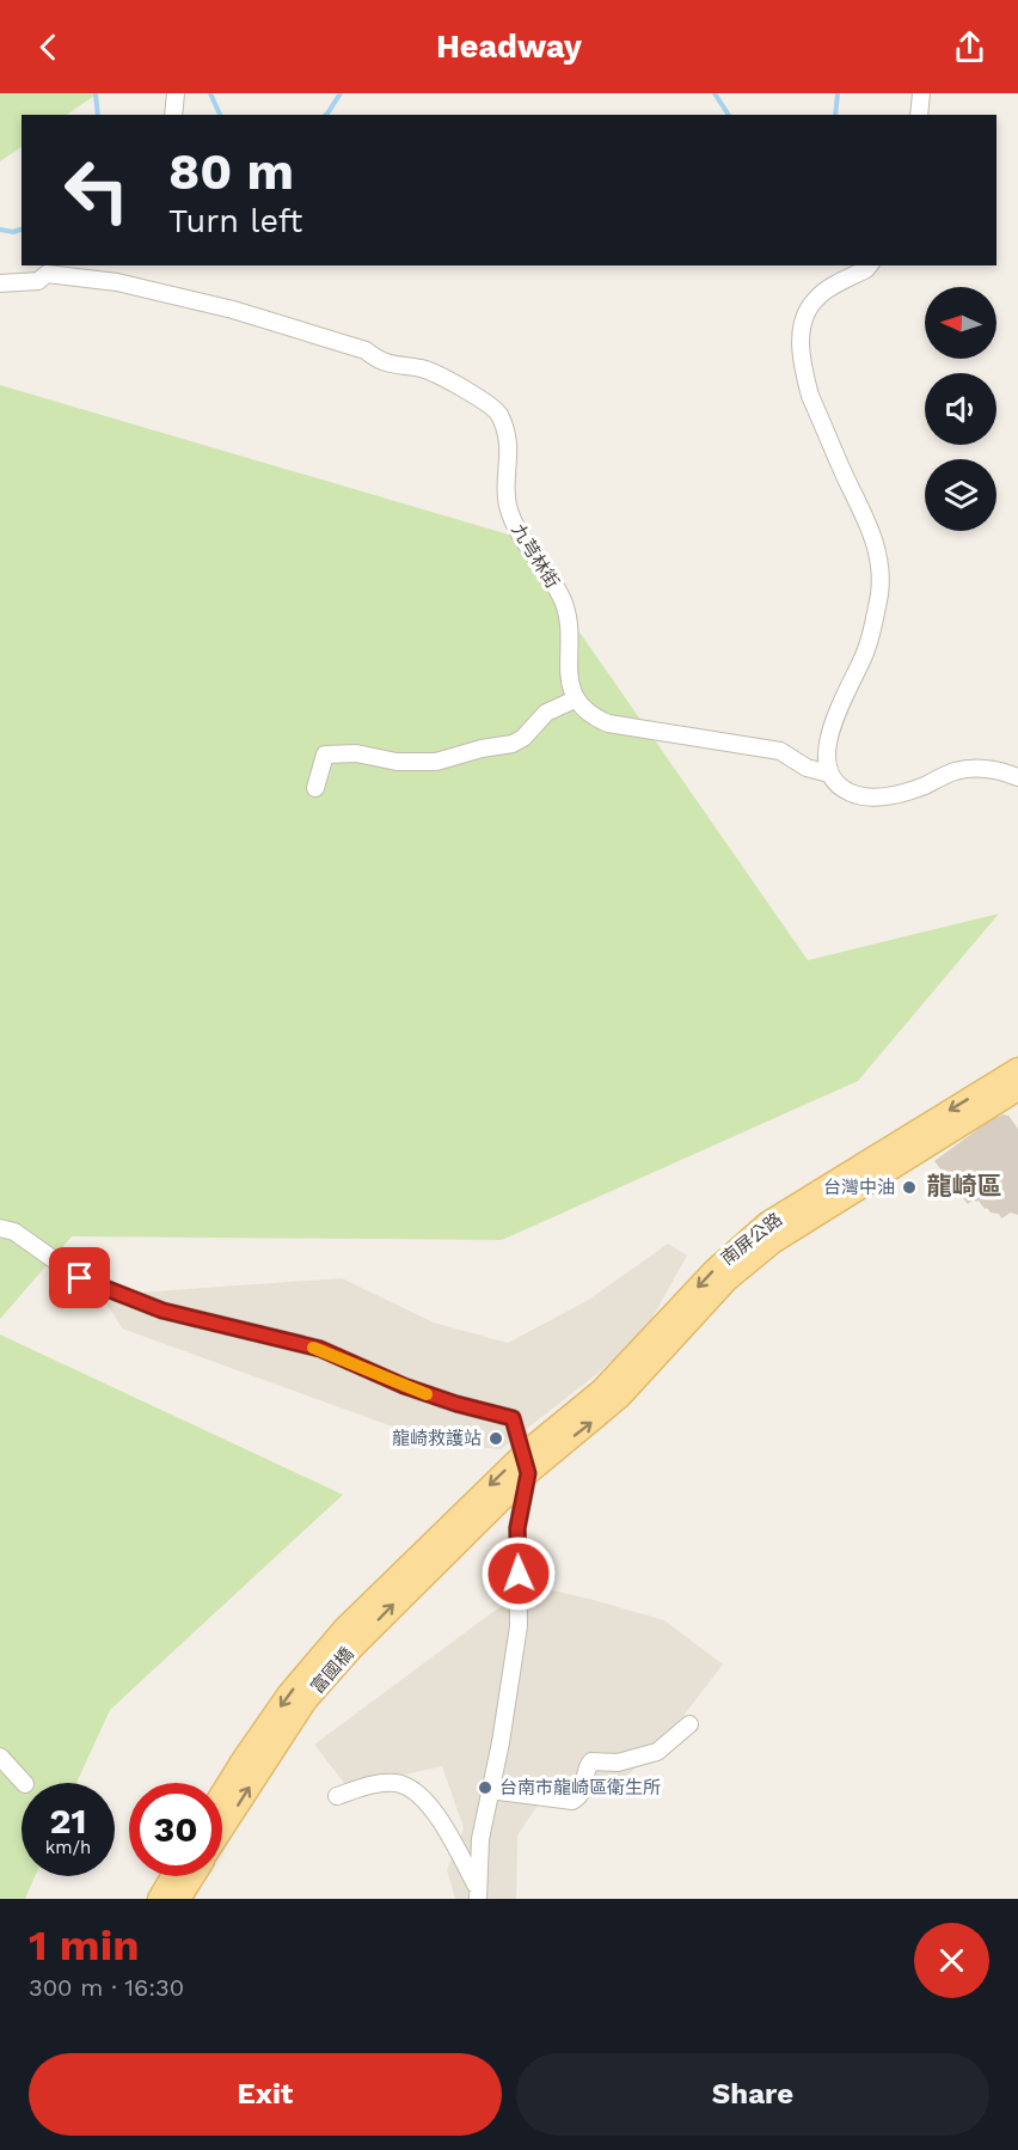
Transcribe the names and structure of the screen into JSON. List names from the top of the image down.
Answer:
{
  "streets": {
    "main road": ["南屏公路", "富國橋"],
    "street": ["九芎林街"]
  },
  "districts": ["龍崎區"],
  "places": ["台灣中油", "龍崎救護站", "台南市龍崎區衛生所"],
  "north": "left",
  "page": {
    "header": "Headway",
    "turn": ["80 m", "Turn left"],
    "speed": "21 km/h",
    "limit": "30",
    "heading": ["1 min", "300 m · 16:30"],
    "buttons": ["Exit", "Share"]
  }
}
